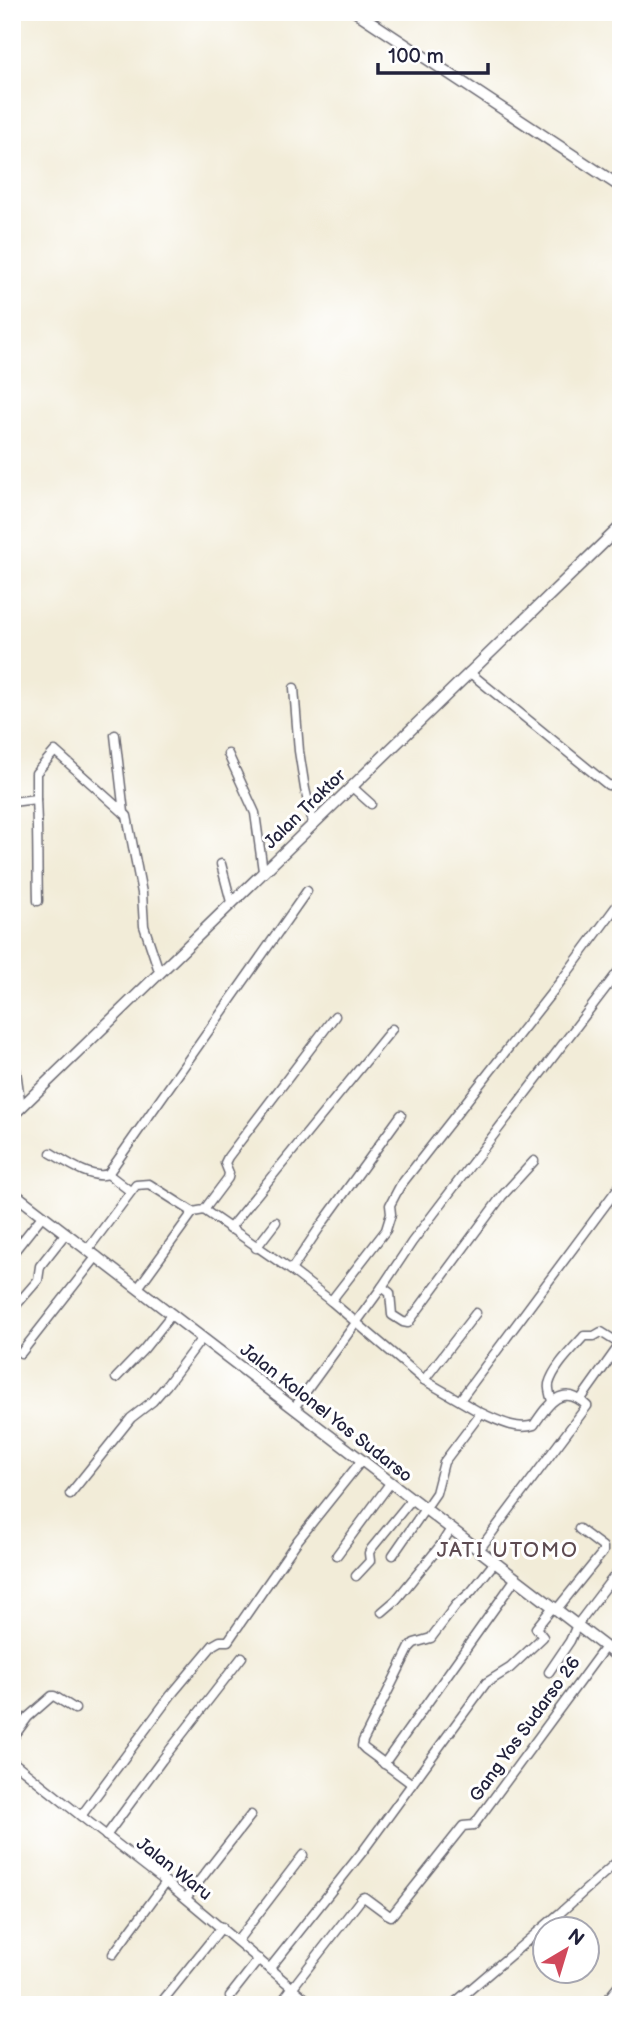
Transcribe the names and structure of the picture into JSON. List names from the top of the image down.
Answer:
{
  "streets": {
    "street": [
      "Jalan Traktor",
      "Jalan Kolonel Yos Sudarso",
      "Gang Yos Sudarso 26",
      "Jalan Waru"
    ]
  },
  "crossings": [
    ["Jalan Kolonel Yos Sudarso", "Gang Yos Sudarso 26"],
    ["Gang Yos Sudarso 26", "Jalan Waru"]
  ],
  "districts": ["JATI UTOMO"],
  "scale_bar": "100 m",
  "north": "top right"
}
